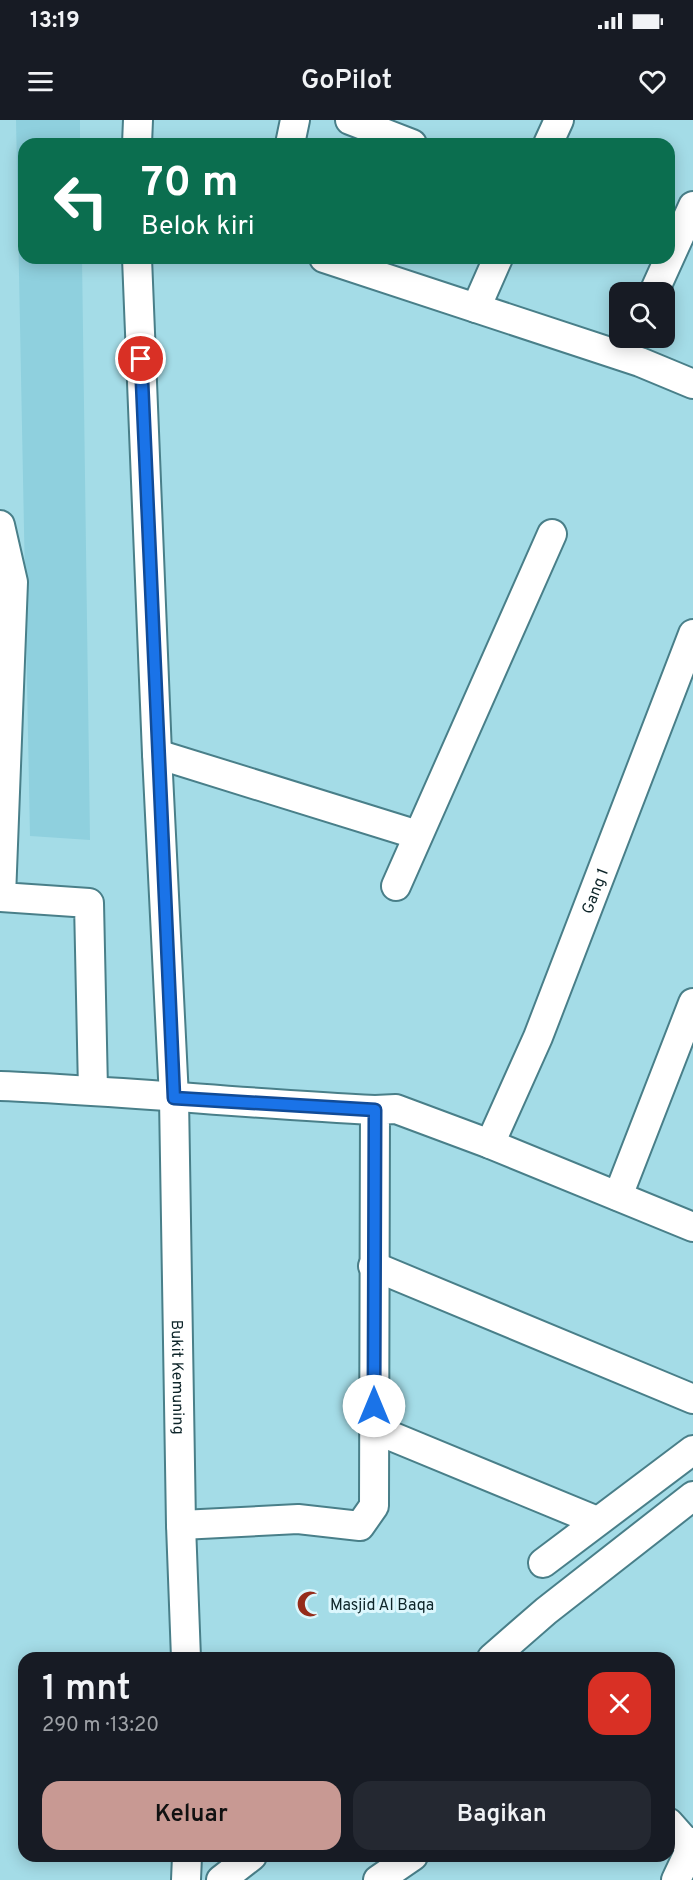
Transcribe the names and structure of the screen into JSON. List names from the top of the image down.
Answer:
{
  "streets": {
    "street": ["Gang 1", "Bukit Kemuning"]
  },
  "places": {
    "mosque": ["Masjid Al Baqa"]
  },
  "page": {
    "status": "13:19",
    "header": "GoPilot",
    "turn": ["70 m", "Belok kiri"],
    "heading": ["1 mnt", "290 m · 13:20"],
    "buttons": ["Keluar", "Bagikan"]
  }
}
